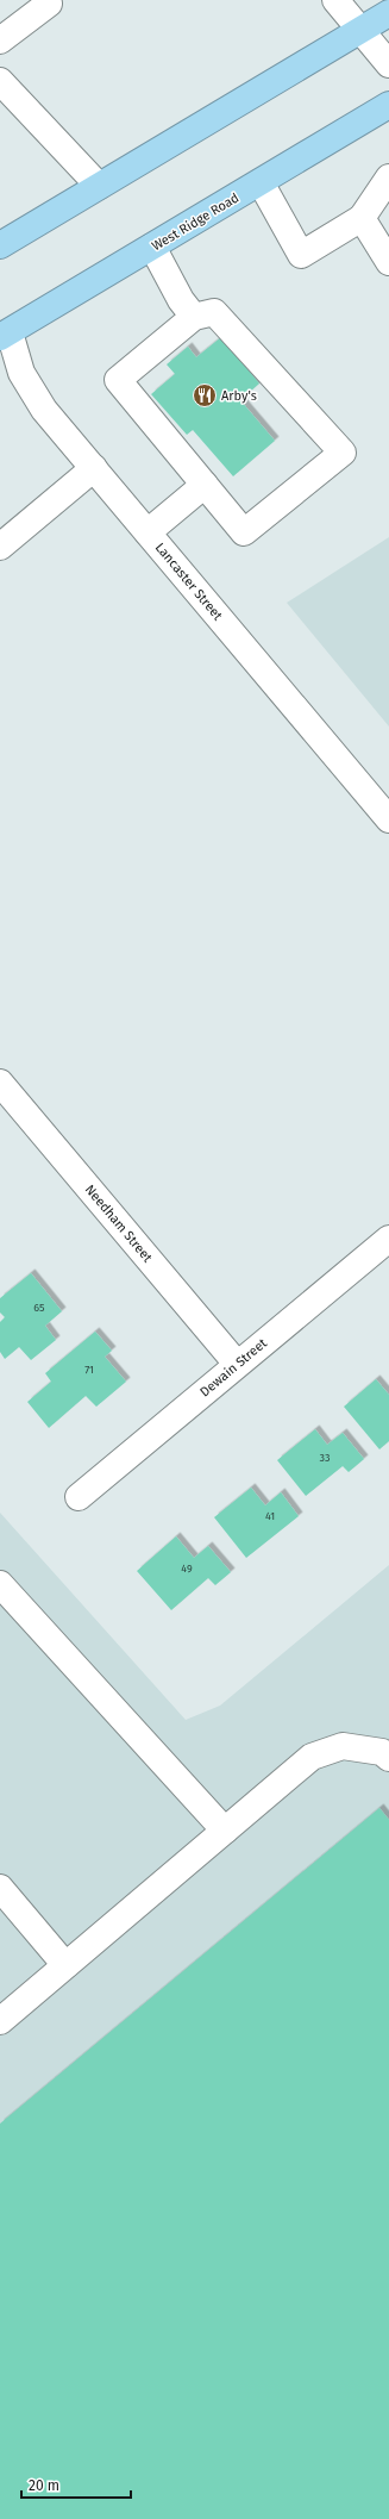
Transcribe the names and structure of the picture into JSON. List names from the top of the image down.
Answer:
{
  "streets": {
    "highway": ["West Ridge Road"],
    "street": ["Lancaster Street", "Needham Street", "Dewain Street"]
  },
  "crossings": [
    ["West Ridge Road", "Lancaster Street"],
    ["Needham Street", "Dewain Street"]
  ],
  "places": {
    "restaurant": ["Arby's"]
  },
  "house_numbers": [
    "65",
    "71",
    "33",
    "41",
    "49"
  ],
  "scale_bar": "20 m"
}
